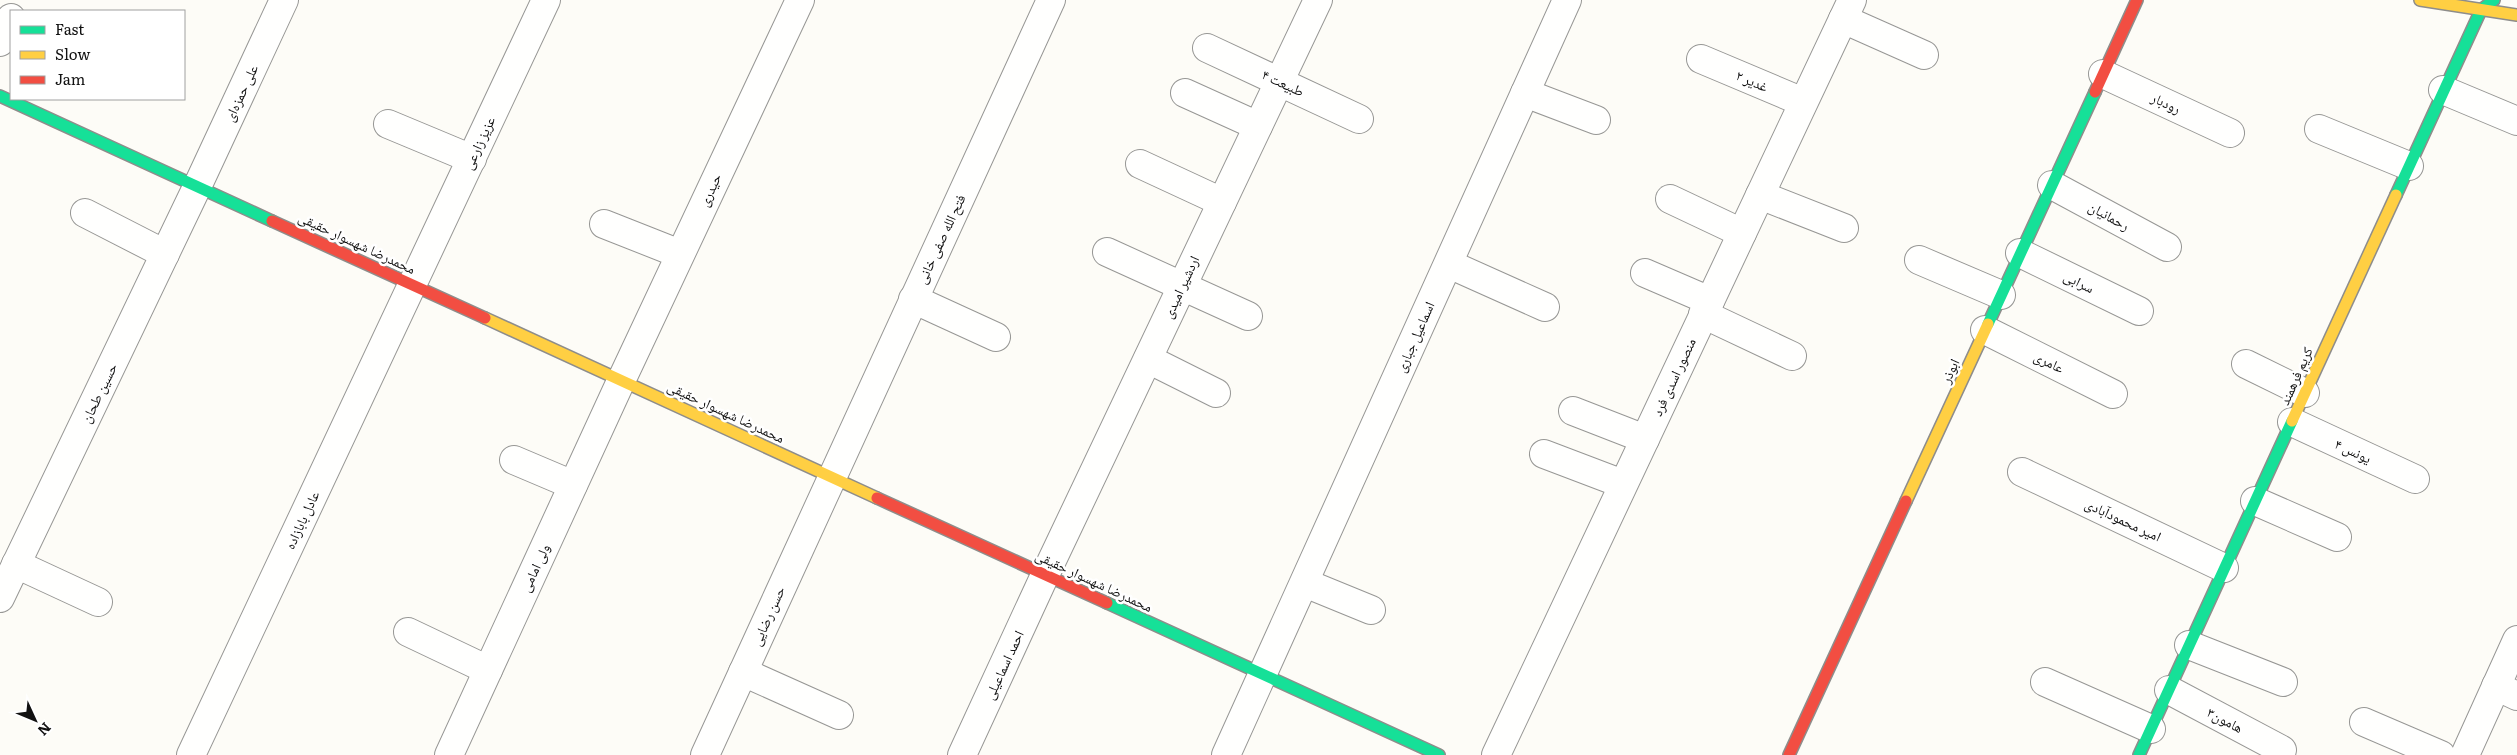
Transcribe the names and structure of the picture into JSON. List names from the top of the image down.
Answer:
{
  "streets": {
    "street": [
      "غدیر ۲",
      "طبیعت ۴",
      "علی حمزه‌ای",
      "رودبار",
      "عزیز زارعی",
      "حیدری",
      "رحمانیان",
      "فتح الله صفی خانی",
      "محمدرضا شهسوار حقیقی",
      "سرابی",
      "اردشیر امیدی",
      "اسماعیل جباری",
      "عامری",
      "ابوذر",
      "کریم فرهمند",
      "منصور اسدی فرد",
      "حسین طحان",
      "یونس ۴",
      "عادل بابازاده",
      "امیر محمودآبادی",
      "ولی امامی",
      "حسن رضایی",
      "احمد اسماعیلی",
      "هامون۳"
    ]
  },
  "crossings": [
    ["غدیر ۲", "منصور اسدی فرد"],
    ["طبیعت ۴", "اردشیر امیدی"],
    ["علی حمزه‌ای", "محمدرضا شهسوار حقیقی"],
    ["علی حمزه‌ای", "حسین طحان"],
    ["رودبار", "ابوذر"],
    ["عزیز زارعی", "محمدرضا شهسوار حقیقی"],
    ["عزیز زارعی", "عادل بابازاده"],
    ["حیدری", "محمدرضا شهسوار حقیقی"],
    ["حیدری", "ولی امامی"],
    ["رحمانیان", "ابوذر"],
    ["فتح الله صفی خانی", "محمدرضا شهسوار حقیقی"],
    ["فتح الله صفی خانی", "حسن رضایی"],
    ["محمدرضا شهسوار حقیقی", "اردشیر امیدی"],
    ["محمدرضا شهسوار حقیقی", "اسماعیل جباری"],
    ["محمدرضا شهسوار حقیقی", "حسین طحان"],
    ["محمدرضا شهسوار حقیقی", "عادل بابازاده"],
    ["محمدرضا شهسوار حقیقی", "ولی امامی"],
    ["محمدرضا شهسوار حقیقی", "حسن رضایی"],
    ["محمدرضا شهسوار حقیقی", "احمد اسماعیلی"],
    ["سرابی", "ابوذر"],
    ["اردشیر امیدی", "احمد اسماعیلی"],
    ["عامری", "ابوذر"],
    ["کریم فرهمند", "یونس ۴"],
    ["کریم فرهمند", "امیر محمودآبادی"],
    ["کریم فرهمند", "هامون۳"]
  ],
  "legend": ["Fast", "Slow", "Jam"],
  "north": "bottom right"
}
